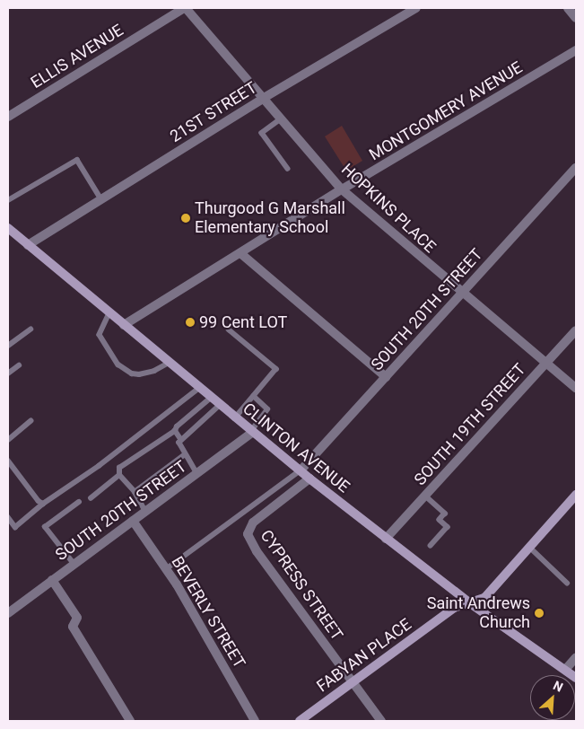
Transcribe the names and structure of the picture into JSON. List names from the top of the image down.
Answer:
{
  "streets": {
    "main road": ["CLINTON AVENUE", "FABYAN PLACE"],
    "street": [
      "ELLIS AVENUE",
      "MONTGOMERY AVENUE",
      "21ST STREET",
      "HOPKINS PLACE",
      "SOUTH 20TH STREET",
      "SOUTH 19TH STREET",
      "CYPRESS STREET",
      "BEVERLY STREET"
    ]
  },
  "crossings": [
    ["ELLIS AVENUE", "HOPKINS PLACE"],
    ["MONTGOMERY AVENUE", "HOPKINS PLACE"],
    ["MONTGOMERY AVENUE", "CLINTON AVENUE"],
    ["21ST STREET", "HOPKINS PLACE"],
    ["21ST STREET", "CLINTON AVENUE"],
    ["HOPKINS PLACE", "SOUTH 20TH STREET"],
    ["HOPKINS PLACE", "SOUTH 19TH STREET"],
    ["SOUTH 20TH STREET", "CLINTON AVENUE"],
    ["SOUTH 20TH STREET", "BEVERLY STREET"],
    ["SOUTH 19TH STREET", "CLINTON AVENUE"],
    ["CLINTON AVENUE", "CYPRESS STREET"],
    ["CLINTON AVENUE", "FABYAN PLACE"],
    ["CYPRESS STREET", "FABYAN PLACE"]
  ],
  "places": ["Thurgood G Marshall Elementary School", "99 Cent LOT", "Saint Andrews Church"],
  "north": "top right"
}
